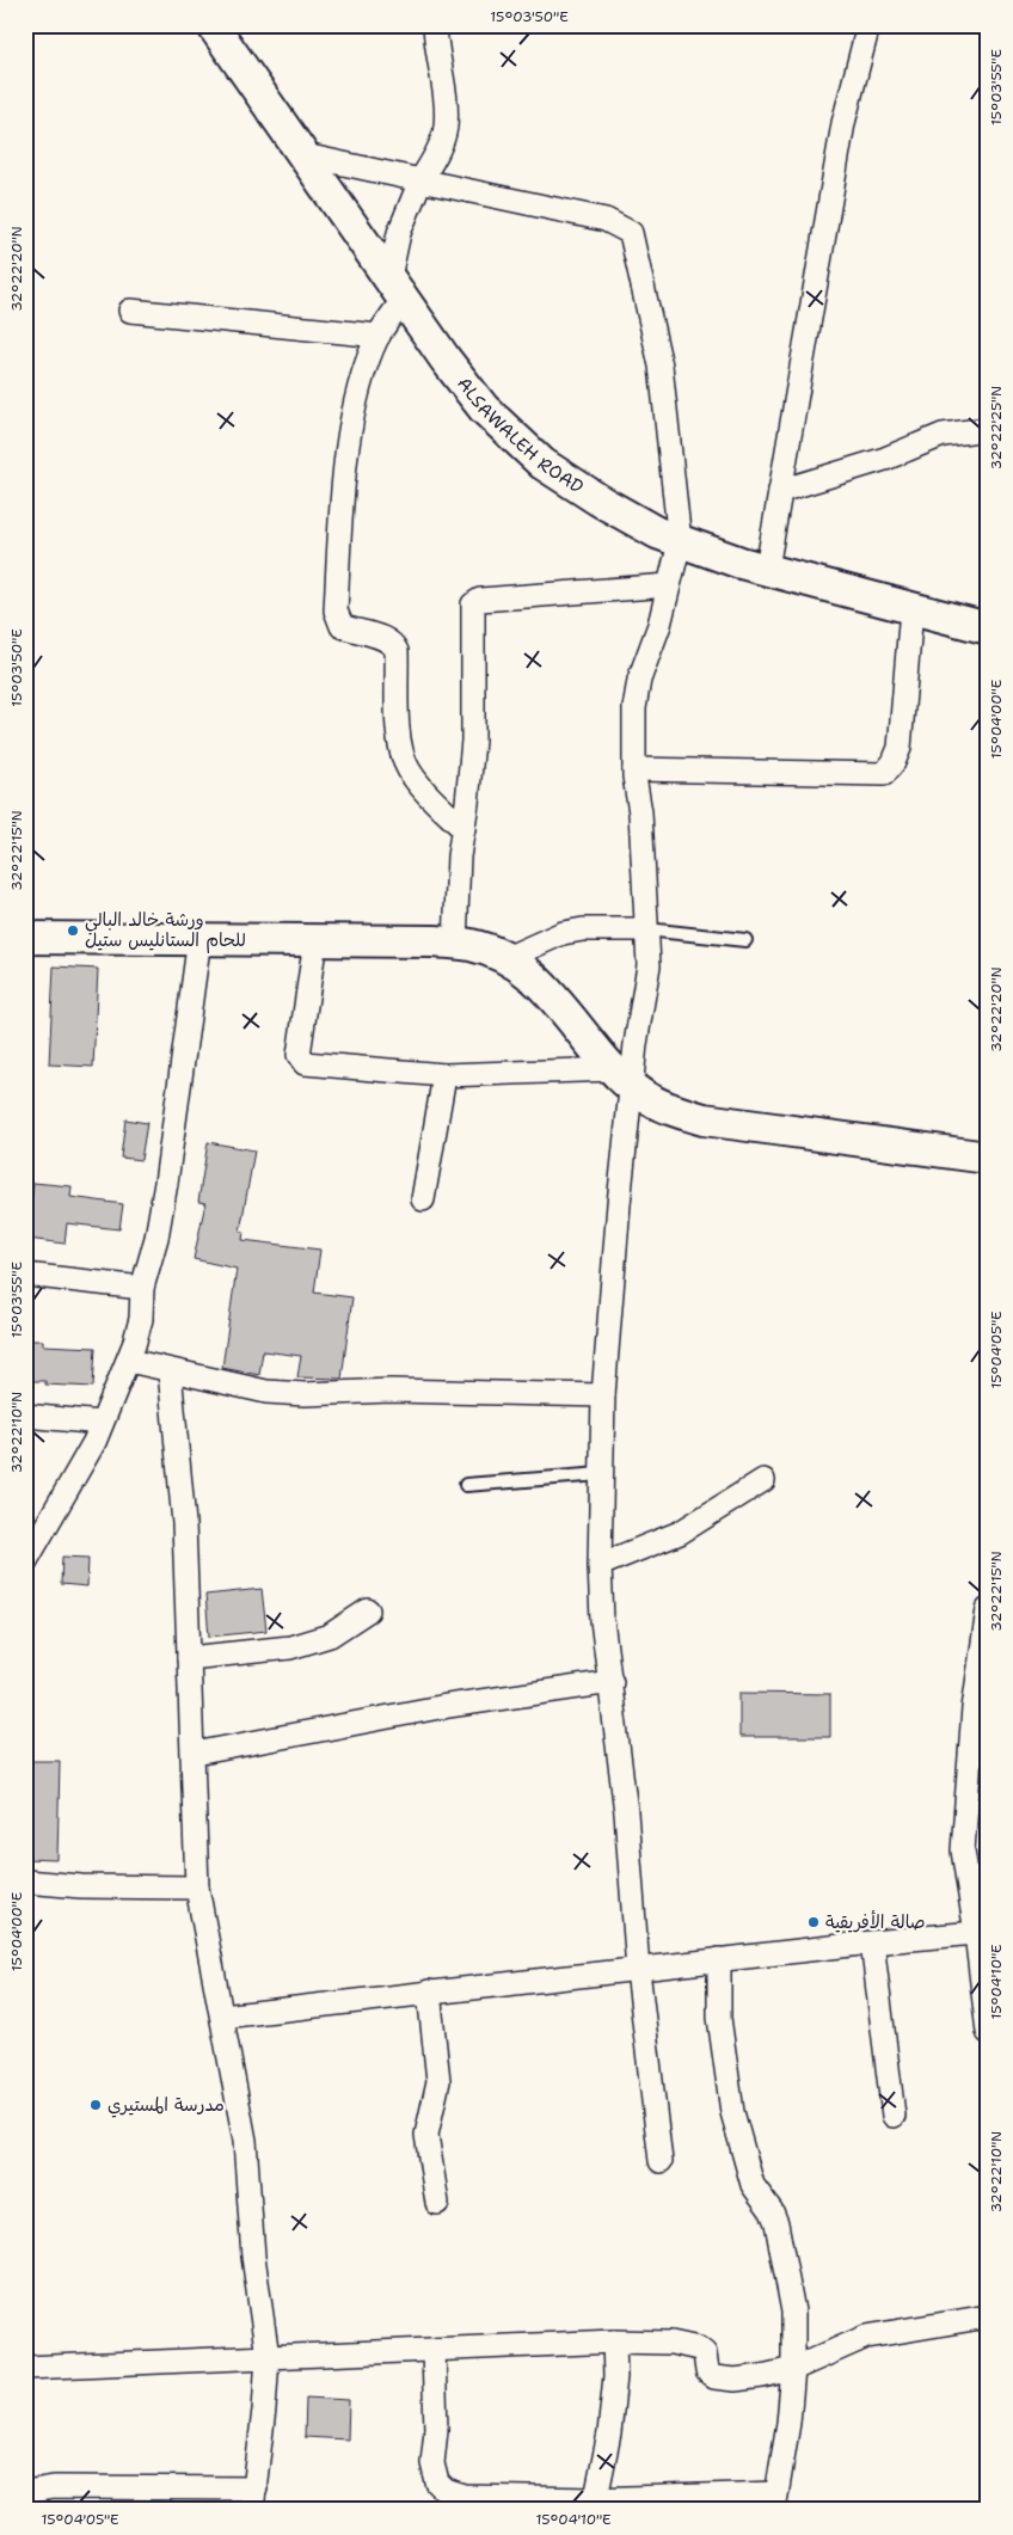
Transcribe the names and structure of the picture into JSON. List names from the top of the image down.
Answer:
{
  "streets": {
    "street": ["ALSAWALEH ROAD"]
  },
  "places": ["ورشة خالد البالي للحام الستانليس ستيل", "صالة الأفريقية", "مدرسة المستيري"],
  "coordinates": [
    "15°03'50\"E",
    "15°03'55\"E",
    "32°22'20\"N",
    "32°22'25\"N",
    "15°04'00\"E",
    "32°22'15\"N",
    "15°04'05\"E",
    "32°22'10\"N",
    "15°04'10\"E"
  ]
}
